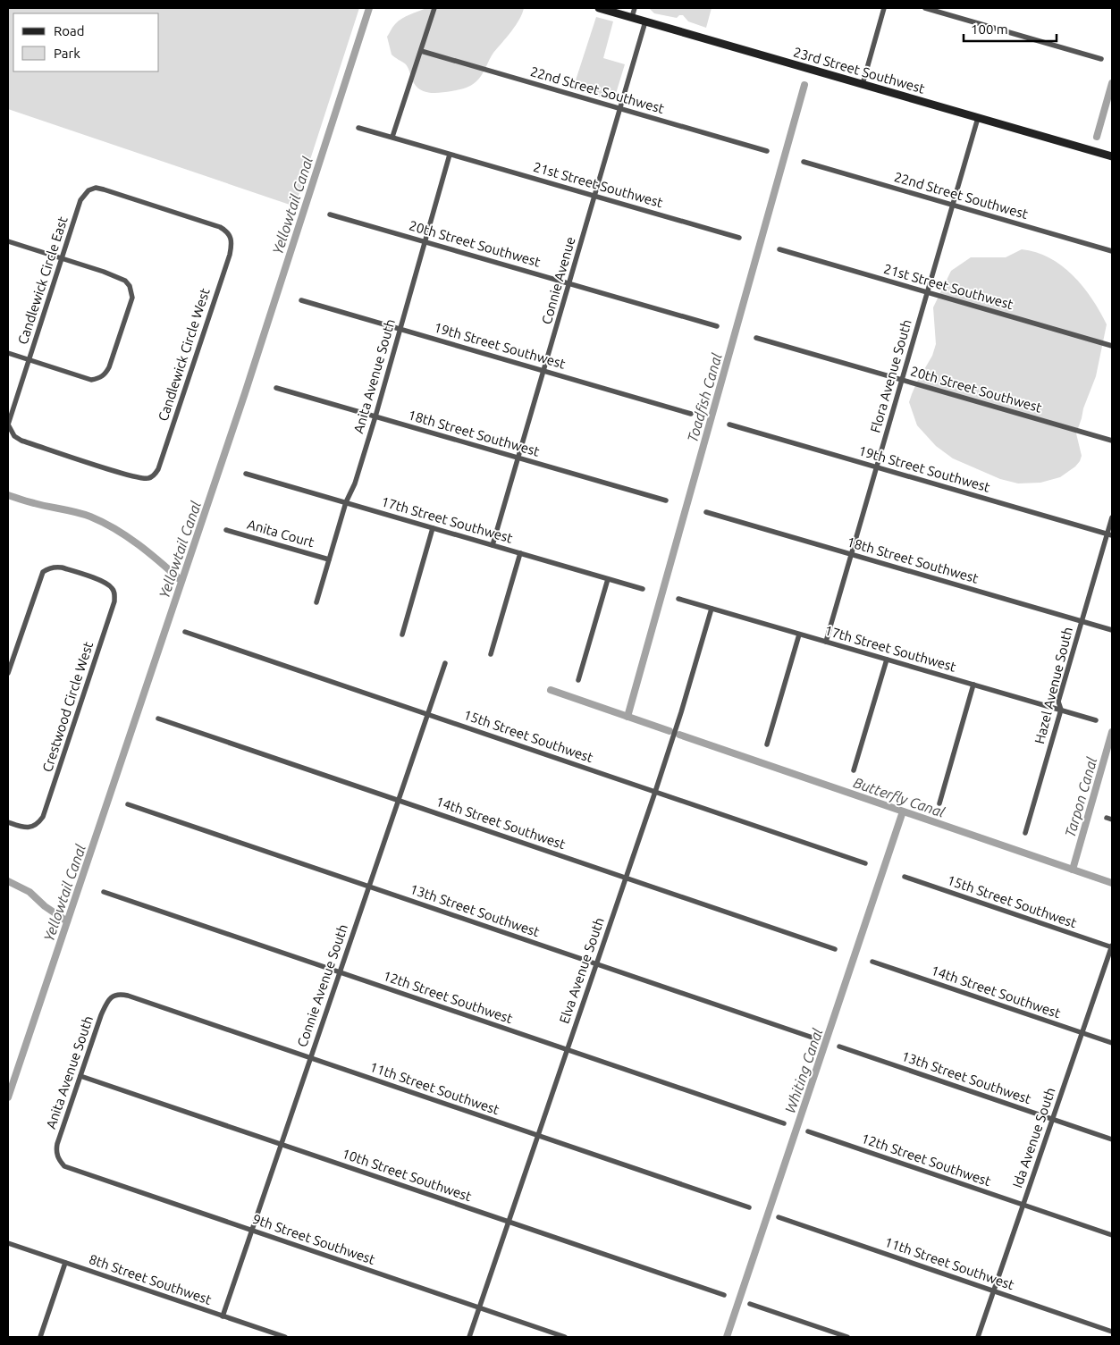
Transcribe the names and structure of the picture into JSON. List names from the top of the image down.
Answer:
{
  "streets": {
    "street": [
      "23rd Street Southwest",
      "22nd Street Southwest",
      "21st Street Southwest",
      "20th Street Southwest",
      "Candlewick Circle East",
      "Connie Avenue",
      "19th Street Southwest",
      "Candlewick Circle West",
      "Anita Avenue South",
      "Flora Avenue South",
      "18th Street Southwest",
      "17th Street Southwest",
      "Anita Court",
      "Hazel Avenue South",
      "Crestwood Circle West",
      "15th Street Southwest",
      "14th Street Southwest",
      "13th Street Southwest",
      "Elva Avenue South",
      "Connie Avenue South",
      "12th Street Southwest",
      "11th Street Southwest",
      "Ida Avenue South",
      "10th Street Southwest",
      "9th Street Southwest",
      "8th Street Southwest"
    ]
  },
  "crossings": [
    ["23rd Street Southwest", "Connie Avenue"],
    ["23rd Street Southwest", "Flora Avenue South"],
    ["22nd Street Southwest", "Connie Avenue"],
    ["22nd Street Southwest", "Flora Avenue South"],
    ["21st Street Southwest", "Connie Avenue"],
    ["21st Street Southwest", "Anita Avenue South"],
    ["21st Street Southwest", "Flora Avenue South"],
    ["20th Street Southwest", "Connie Avenue"],
    ["20th Street Southwest", "Anita Avenue South"],
    ["20th Street Southwest", "Flora Avenue South"],
    ["Candlewick Circle East", "Candlewick Circle West"],
    ["Connie Avenue", "19th Street Southwest"],
    ["Connie Avenue", "18th Street Southwest"],
    ["Connie Avenue", "17th Street Southwest"],
    ["19th Street Southwest", "Anita Avenue South"],
    ["19th Street Southwest", "Flora Avenue South"],
    ["19th Street Southwest", "Hazel Avenue South"],
    ["Anita Avenue South", "18th Street Southwest"],
    ["Anita Avenue South", "17th Street Southwest"],
    ["Anita Avenue South", "Anita Court"],
    ["Anita Avenue South", "11th Street Southwest"],
    ["Anita Avenue South", "10th Street Southwest"],
    ["Anita Avenue South", "9th Street Southwest"],
    ["Flora Avenue South", "18th Street Southwest"],
    ["Flora Avenue South", "17th Street Southwest"],
    ["18th Street Southwest", "Hazel Avenue South"],
    ["17th Street Southwest", "Hazel Avenue South"],
    ["17th Street Southwest", "Elva Avenue South"],
    ["15th Street Southwest", "Elva Avenue South"],
    ["15th Street Southwest", "Connie Avenue South"],
    ["15th Street Southwest", "Ida Avenue South"],
    ["14th Street Southwest", "Elva Avenue South"],
    ["14th Street Southwest", "Connie Avenue South"],
    ["14th Street Southwest", "Ida Avenue South"],
    ["13th Street Southwest", "Elva Avenue South"],
    ["13th Street Southwest", "Connie Avenue South"],
    ["13th Street Southwest", "Ida Avenue South"],
    ["Elva Avenue South", "12th Street Southwest"],
    ["Elva Avenue South", "11th Street Southwest"],
    ["Elva Avenue South", "10th Street Southwest"],
    ["Elva Avenue South", "9th Street Southwest"],
    ["Connie Avenue South", "12th Street Southwest"],
    ["Connie Avenue South", "11th Street Southwest"],
    ["Connie Avenue South", "10th Street Southwest"],
    ["Connie Avenue South", "9th Street Southwest"],
    ["Connie Avenue South", "8th Street Southwest"],
    ["12th Street Southwest", "Ida Avenue South"],
    ["11th Street Southwest", "Ida Avenue South"]
  ],
  "water": [
    "Yellowtail Canal",
    "Toadfish Canal",
    "Butterfly Canal",
    "Tarpon Canal",
    "Whiting Canal"
  ],
  "legend": ["Road", "Park"],
  "scale_bar": "100 m"
}
